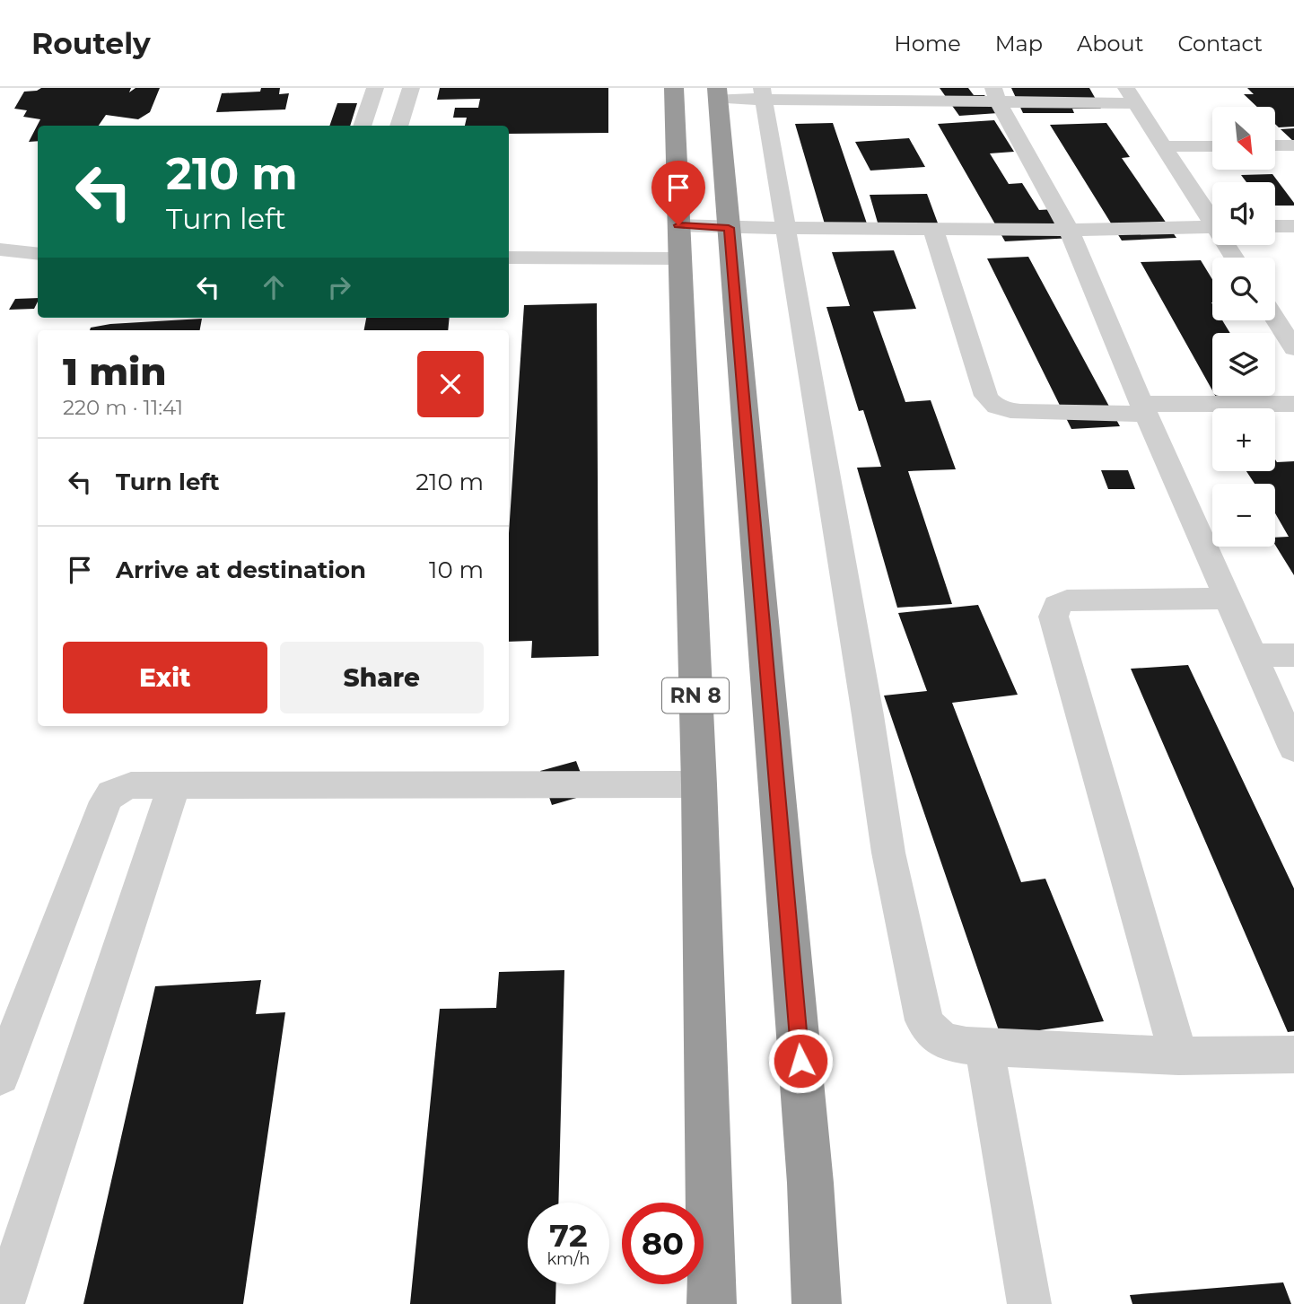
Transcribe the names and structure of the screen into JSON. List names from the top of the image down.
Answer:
{
  "streets": {
    "highway": ["RN 8"]
  },
  "north": "bottom right",
  "page": {
    "header": "Routely",
    "nav": [
      "Home",
      "Map",
      "About",
      "Contact"
    ],
    "map_buttons": ["+", "−"],
    "turn": ["210 m", "Turn left"],
    "heading": ["1 min", "220 m · 11:41"],
    "list": [
      {
        "name": "Turn left",
        "value": "210 m"
      },
      {
        "name": "Arrive at destination",
        "value": "10 m"
      }
    ],
    "buttons": ["Exit", "Share"],
    "speed": "72 km/h",
    "limit": "80"
  }
}
